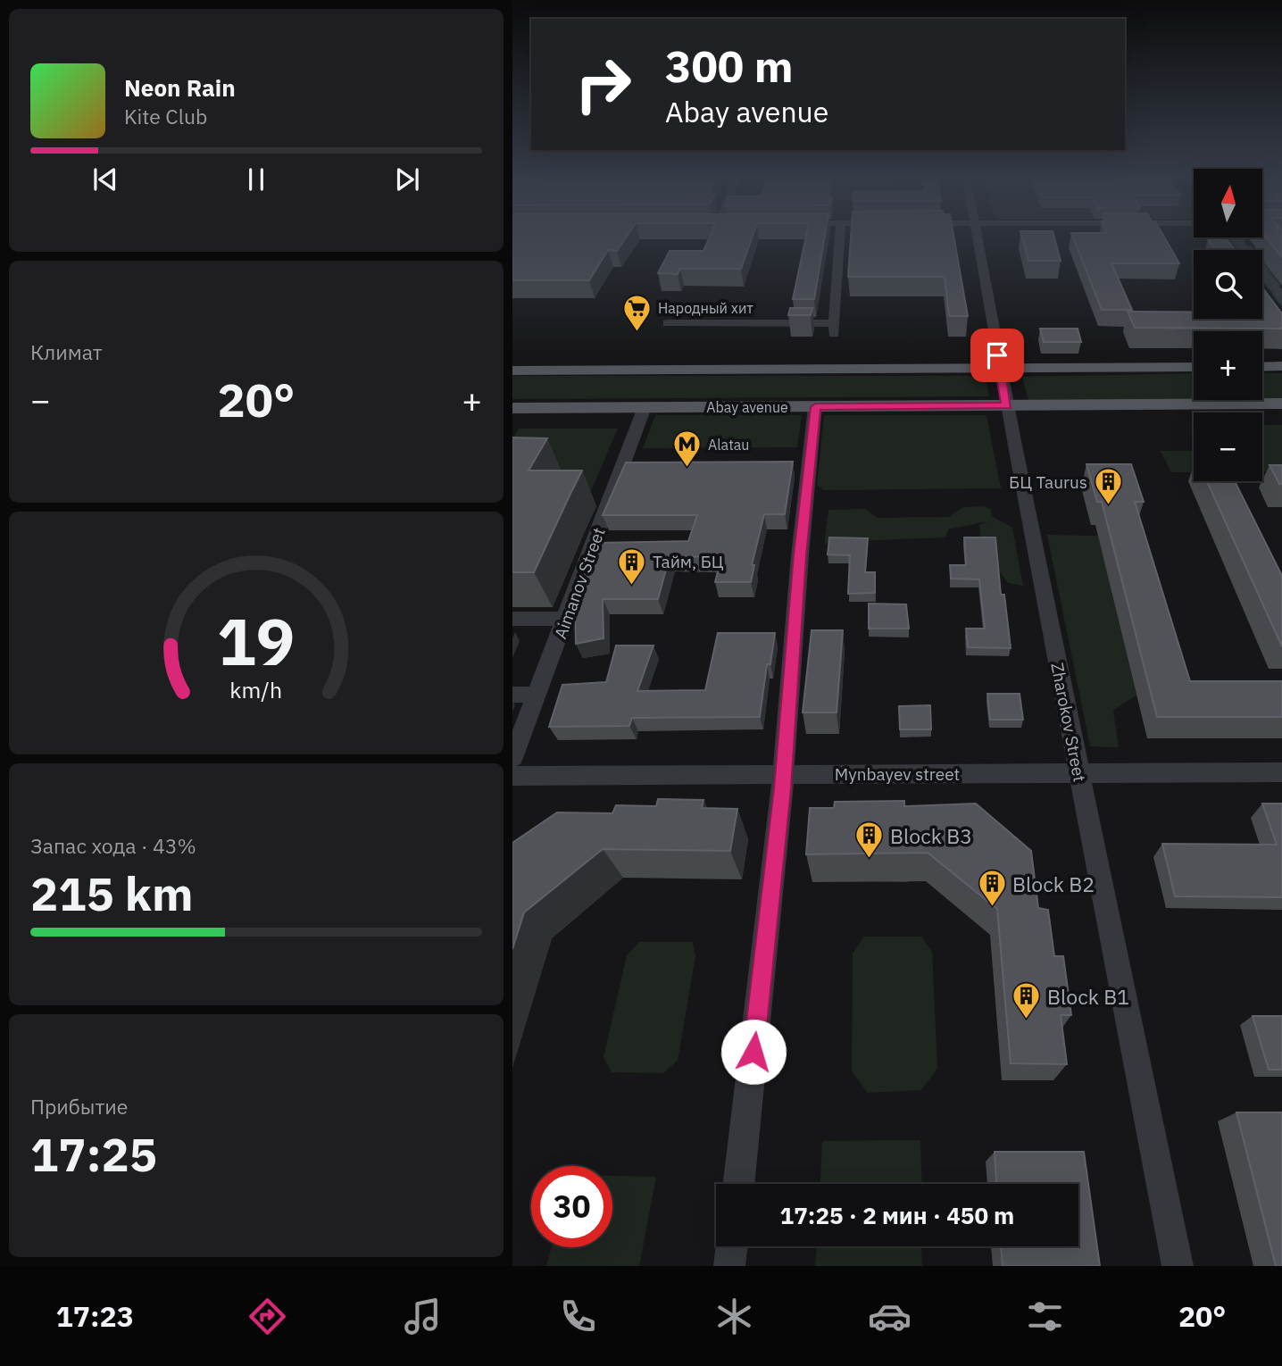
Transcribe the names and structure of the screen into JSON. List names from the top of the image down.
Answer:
{
  "streets": {
    "main road": ["Abay avenue"],
    "street": ["Aimanov Street", "Zharokov Street", "Mynbayev street"]
  },
  "crossings": [
    ["Abay avenue", "Aimanov Street"],
    ["Abay avenue", "Zharokov Street"],
    ["Zharokov Street", "Mynbayev street"]
  ],
  "places": {
    "supermarket": ["Народный хит"],
    "metro station": ["Alatau"],
    "building": [
      "БЦ Taurus",
      "Тайм, БЦ",
      "Block B3",
      "Block B2",
      "Block B1"
    ]
  },
  "north": "top",
  "page": {
    "turn": ["300 m", "Abay avenue"],
    "song": ["Neon Rain", "Kite Club"],
    "map_buttons": ["+", "−"],
    "tile": [
      "Климат",
      ["Запас хода · 43%", "215 km"],
      ["Прибытие", "17:25"]
    ],
    "heat": ["−", "20°", "+"],
    "limit": "30",
    "trip": "17:25 · 2 мин · 450 m",
    "tabs": ["17:23", "20°"],
    "gauge": ["19", "km/h"]
  }
}
